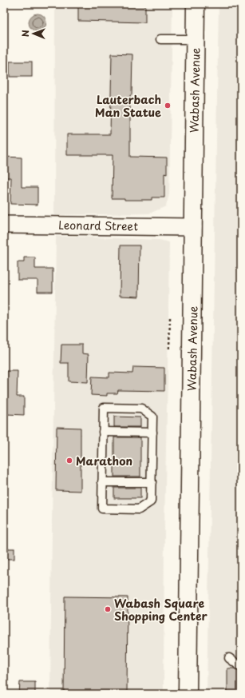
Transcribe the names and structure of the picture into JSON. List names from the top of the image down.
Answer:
{
  "streets": {
    "main road": ["Wabash Avenue"],
    "street": ["Leonard Street"]
  },
  "crossings": [
    ["Wabash Avenue", "Leonard Street"]
  ],
  "places": ["Lauterbach Man Statue", "Marathon", "Wabash Square Shopping Center"],
  "north": "left"
}
